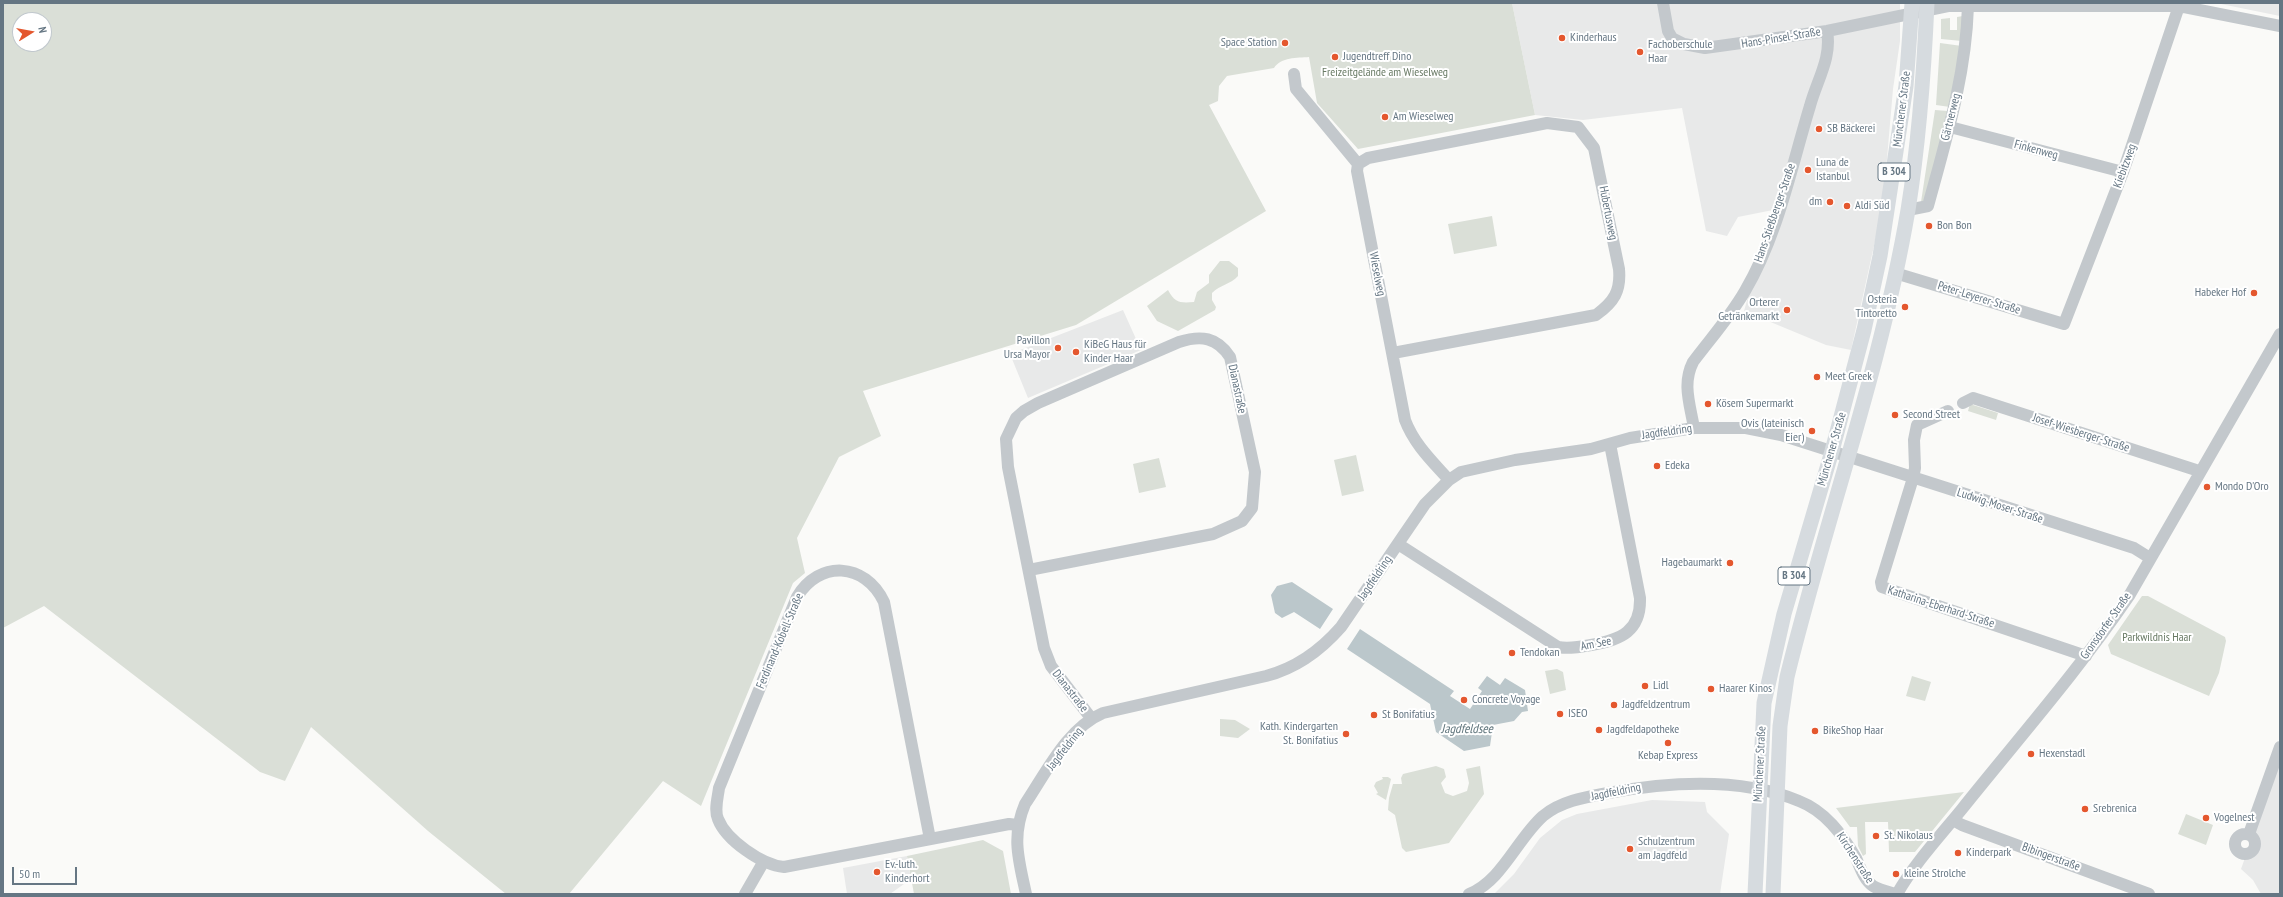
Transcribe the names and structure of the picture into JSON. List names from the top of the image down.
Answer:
{
  "streets": {
    "main road": ["Münchener Straße", "B 304"],
    "street": [
      "Hans-Pinsel-Straße",
      "Gärtnerweg",
      "Finkenweg",
      "Kiebitzweg",
      "Hubertusweg",
      "Hans-Stießberger-Straße",
      "Wieselweg",
      "Peter-Leyerer-Straße",
      "Dianastraße",
      "Jagdfeldring",
      "Josef-Wiesberger-Straße",
      "Ludwig-Moser-Straße",
      "Katharina-Eberhard-Straße",
      "Gronsdorfer Straße",
      "Ferdinand-Kobell-Straße",
      "Am See",
      "Bibingerstraße",
      "Kirchenstraße"
    ]
  },
  "crossings": [
    ["Hans-Pinsel-Straße", "Münchener Straße"],
    ["Hans-Pinsel-Straße", "Gärtnerweg"],
    ["Hans-Pinsel-Straße", "Kiebitzweg"],
    ["Hans-Pinsel-Straße", "Hans-Stießberger-Straße"],
    ["Münchener Straße", "Gärtnerweg"],
    ["Münchener Straße", "Peter-Leyerer-Straße"],
    ["Münchener Straße", "Jagdfeldring"],
    ["Münchener Straße", "Ludwig-Moser-Straße"],
    ["Münchener Straße", "Kirchenstraße"],
    ["Gärtnerweg", "Finkenweg"],
    ["Finkenweg", "Kiebitzweg"],
    ["Kiebitzweg", "Peter-Leyerer-Straße"],
    ["Hubertusweg", "Wieselweg"],
    ["Hans-Stießberger-Straße", "Jagdfeldring"],
    ["Wieselweg", "Jagdfeldring"],
    ["Dianastraße", "Jagdfeldring"],
    ["Jagdfeldring", "Ludwig-Moser-Straße"],
    ["Jagdfeldring", "Ferdinand-Kobell-Straße"],
    ["Jagdfeldring", "Am See"],
    ["Jagdfeldring", "Kirchenstraße"],
    ["Josef-Wiesberger-Straße", "Gronsdorfer Straße"],
    ["Ludwig-Moser-Straße", "Katharina-Eberhard-Straße"],
    ["Ludwig-Moser-Straße", "Gronsdorfer Straße"],
    ["Katharina-Eberhard-Straße", "Gronsdorfer Straße"],
    ["Gronsdorfer Straße", "Bibingerstraße"],
    ["Gronsdorfer Straße", "Kirchenstraße"]
  ],
  "water": ["Jagdfeldsee"],
  "parks": ["Freizeitgelände am Wieselweg", "Parkwildnis Haar"],
  "places": [
    "Kinderhaus",
    "Space Station",
    "Fachoberschule Haar",
    "Jugendtreff Dino",
    "Am Wieselweg",
    "SB Bäckerei",
    "Luna de Istanbul",
    "dm",
    "Aldi Süd",
    "Bon Bon",
    "Habeker Hof",
    "Osteria Tintoretto",
    "Orterer Getränkemarkt",
    "Pavillon Ursa Mayor",
    "KiBeG Haus für Kinder Haar",
    "Meet Greek",
    "Kösem Supermarkt",
    "Second Street",
    "Ovis (lateinisch Eier)",
    "Edeka",
    "Mondo D'Oro",
    "Hagebaumarkt",
    "Tendokan",
    "Lidl",
    "Haarer Kinos",
    "Concrete Voyage",
    "Jagdfeldzentrum",
    "ISEO",
    "St Bonifatius",
    "Jagdfeldapotheke",
    "BikeShop Haar",
    "Kath. Kindergarten St. Bonifatius",
    "Kebap Express",
    "Hexenstadl",
    "Srebrenica",
    "Vogelnest",
    "St. Nikolaus",
    "Schulzentrum am Jagdfeld",
    "Kinderpark",
    "Ev.-luth. Kinderhort",
    "kleine Strolche"
  ],
  "scale_bar": "50 m",
  "north": "right"
}
